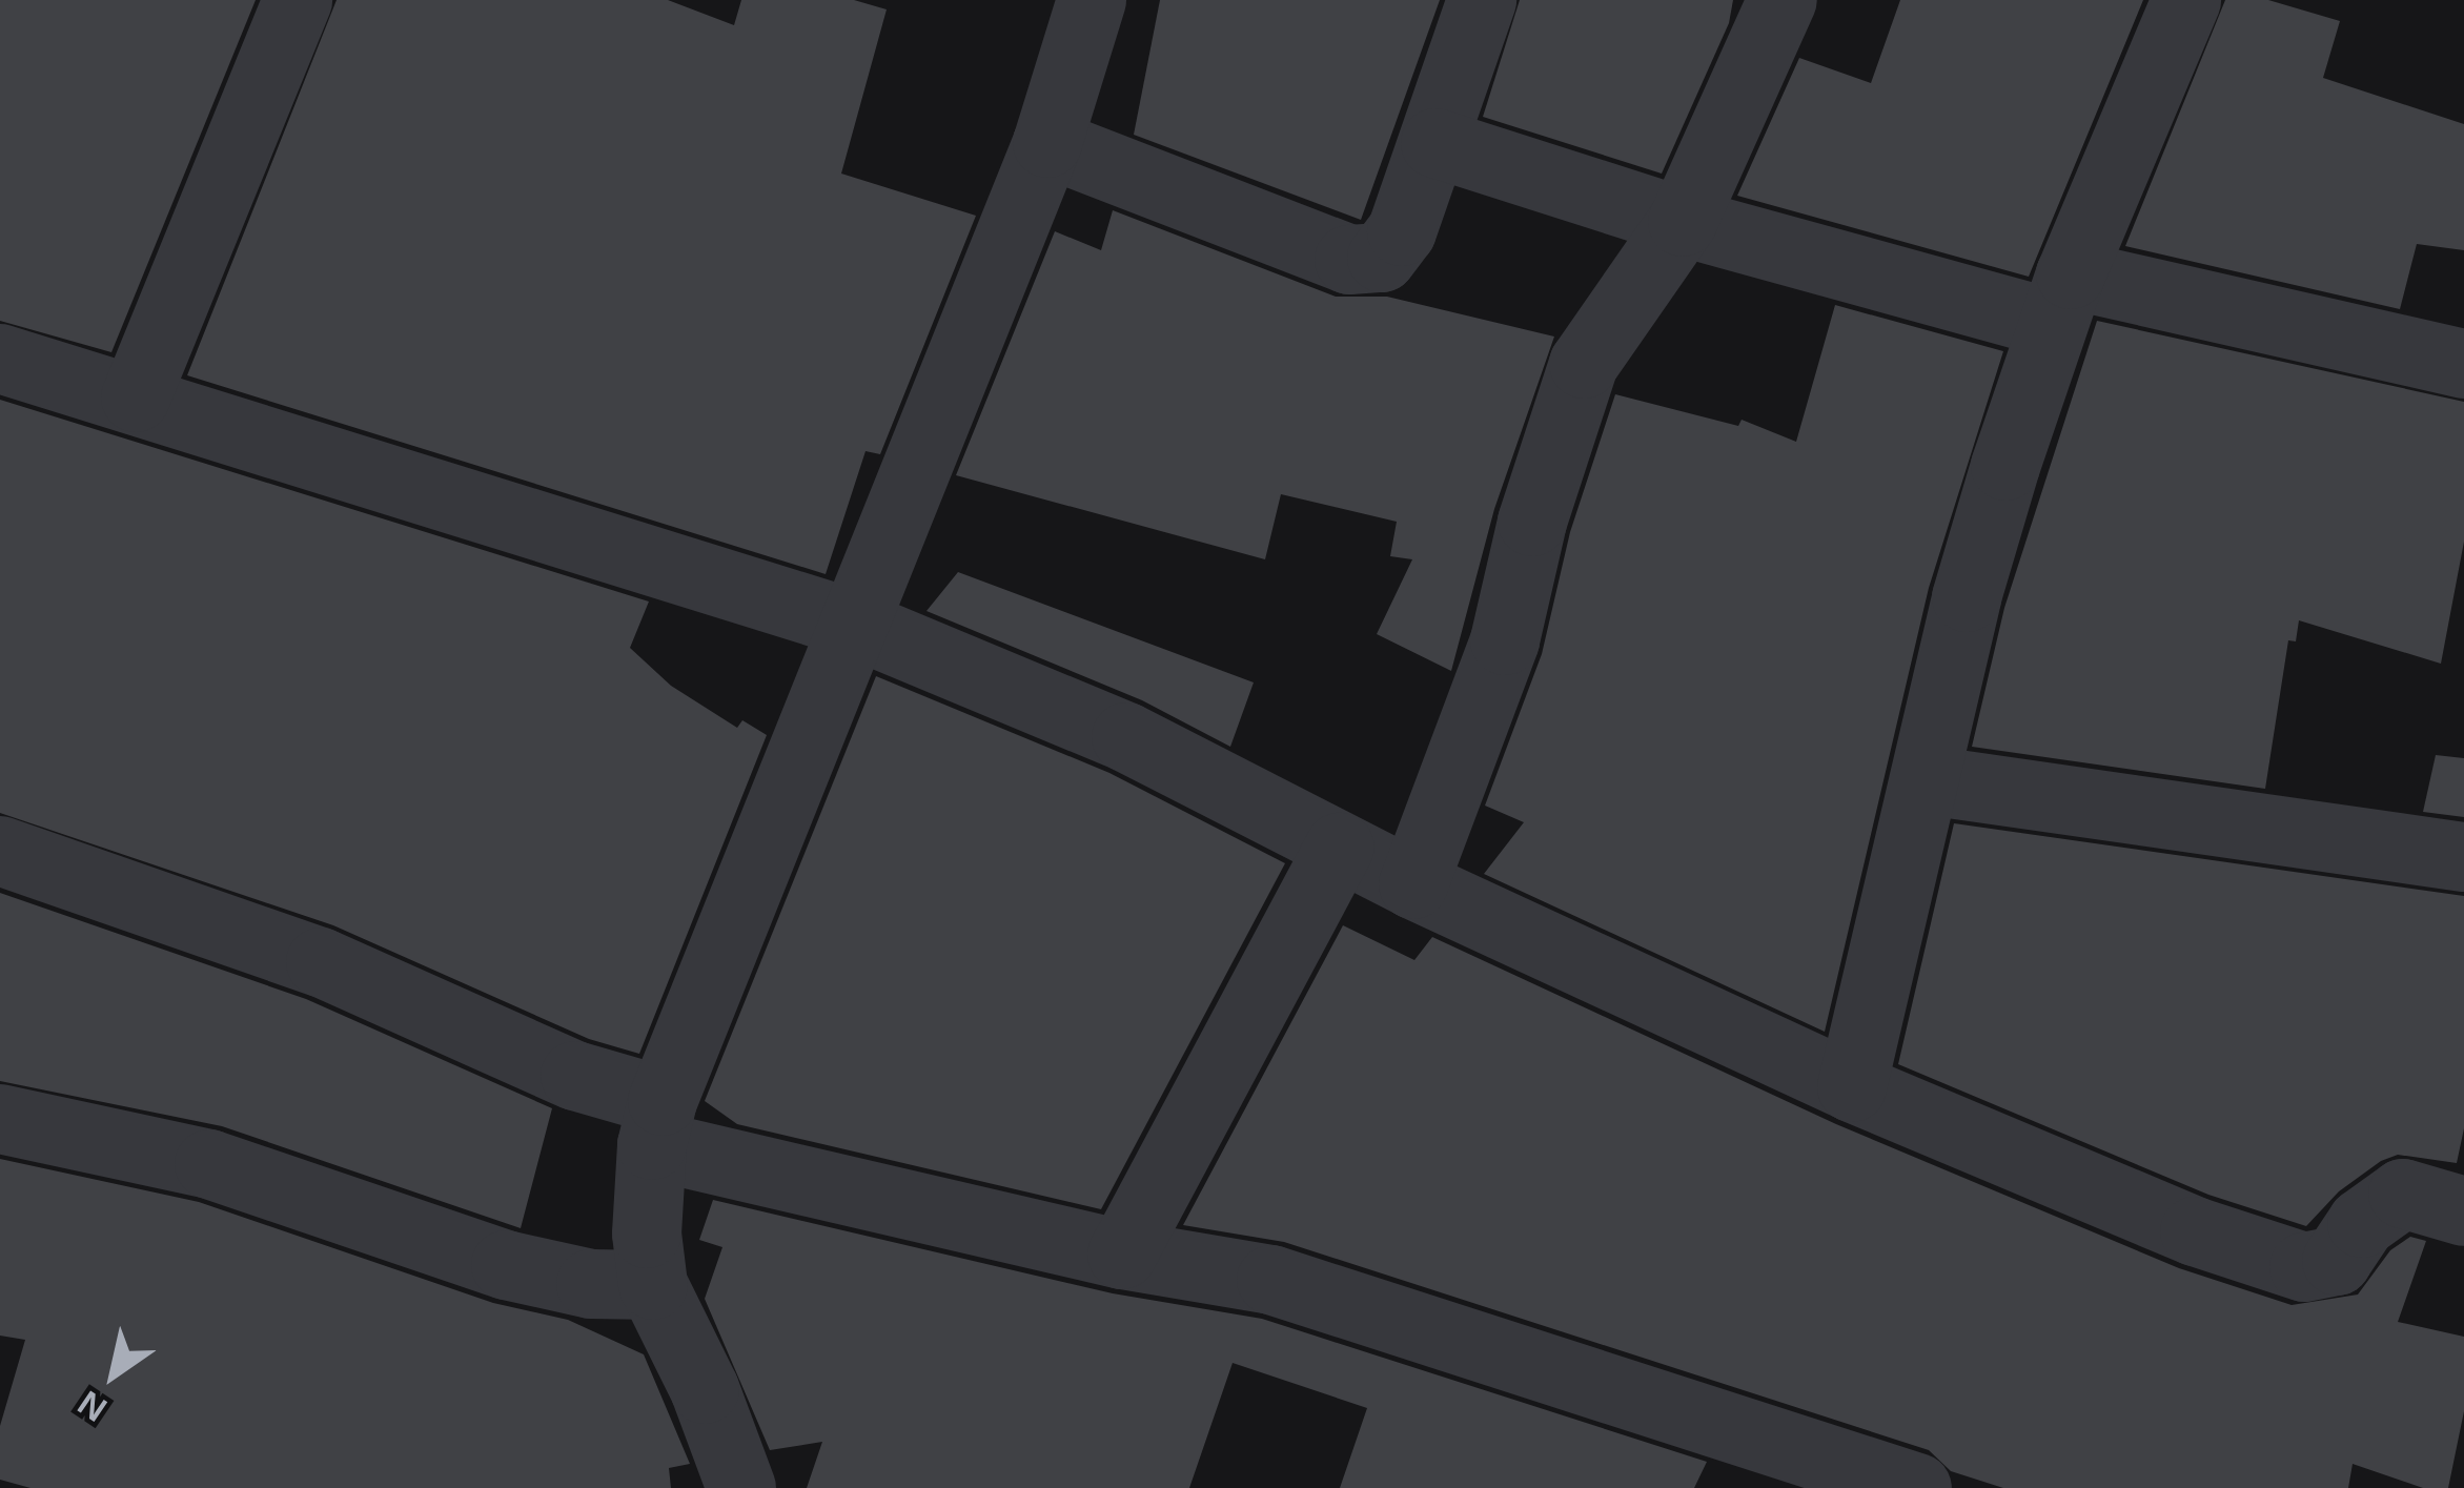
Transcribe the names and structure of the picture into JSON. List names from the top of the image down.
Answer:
{
  "north": "bottom left"
}
